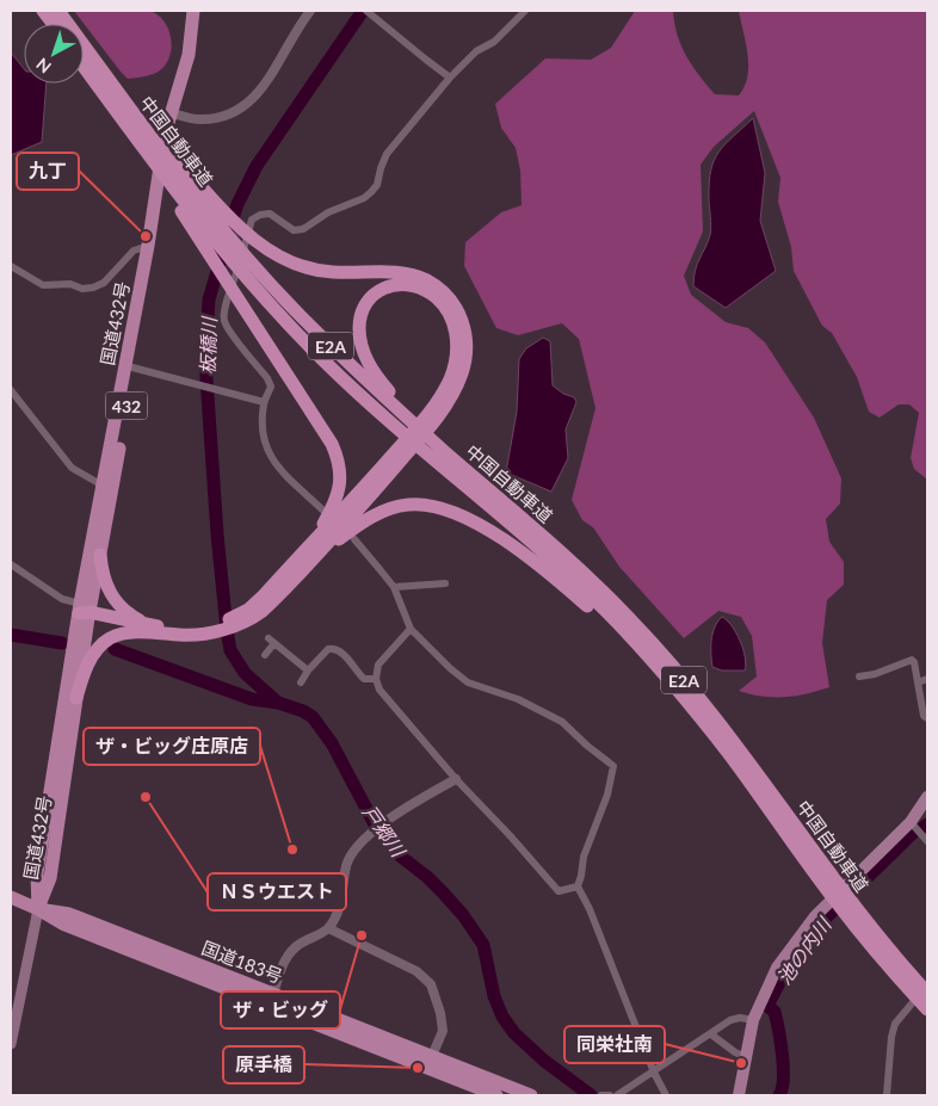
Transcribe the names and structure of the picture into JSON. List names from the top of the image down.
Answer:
{
  "streets": {
    "highway": [
      "中国自動車道",
      "国道432号",
      "E2A",
      "432",
      "国道183号"
    ]
  },
  "crossings": [
    ["国道432号", "国道183号"]
  ],
  "water": ["板橋川", "戸郷川", "池の内川"],
  "places": [
    "九丁",
    "ＮＳウエスト",
    "ザ・ビッグ庄原店",
    "ザ・ビッグ",
    "同栄社南",
    "原手橋"
  ],
  "north": "bottom left"
}
